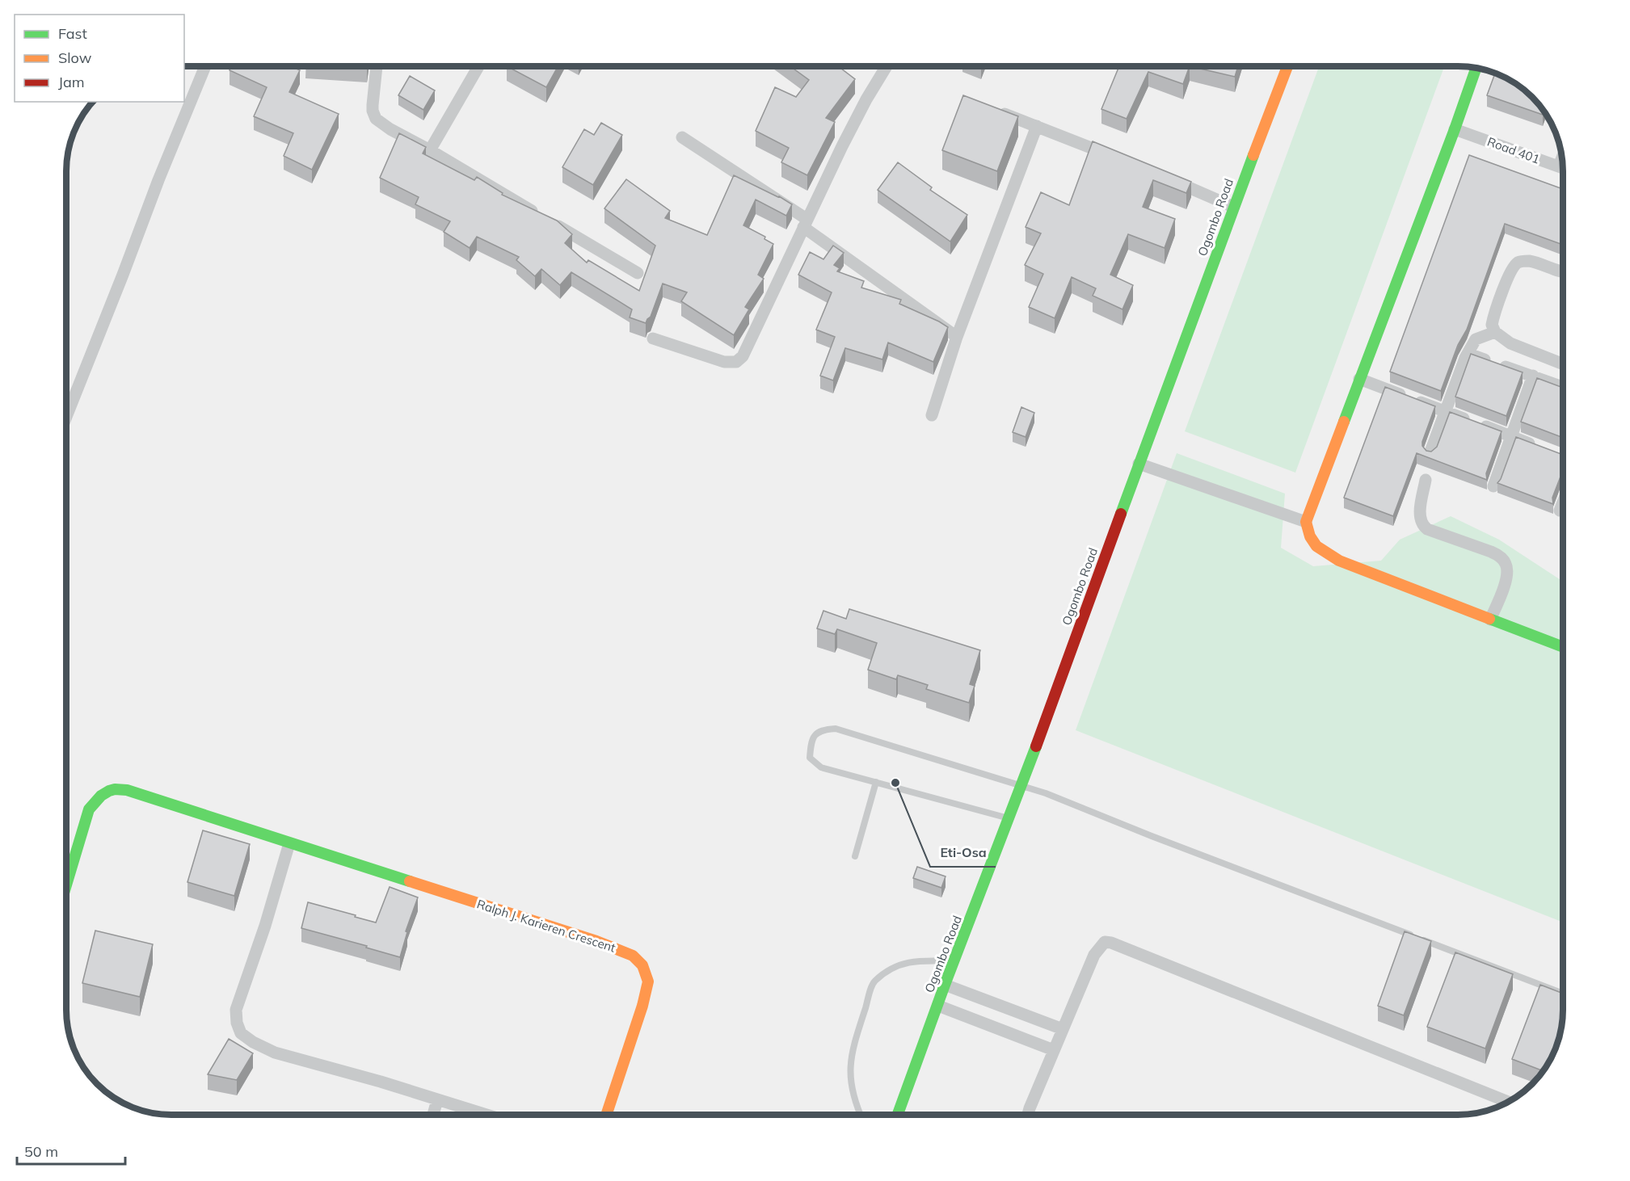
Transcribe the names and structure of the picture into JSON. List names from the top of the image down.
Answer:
{
  "streets": {
    "street": ["Road 401", "Ogombo Road", "Ralph J. Karieren Crescent"]
  },
  "places": ["Eti-Osa"],
  "legend": ["Fast", "Slow", "Jam"],
  "scale_bar": "50 m"
}
